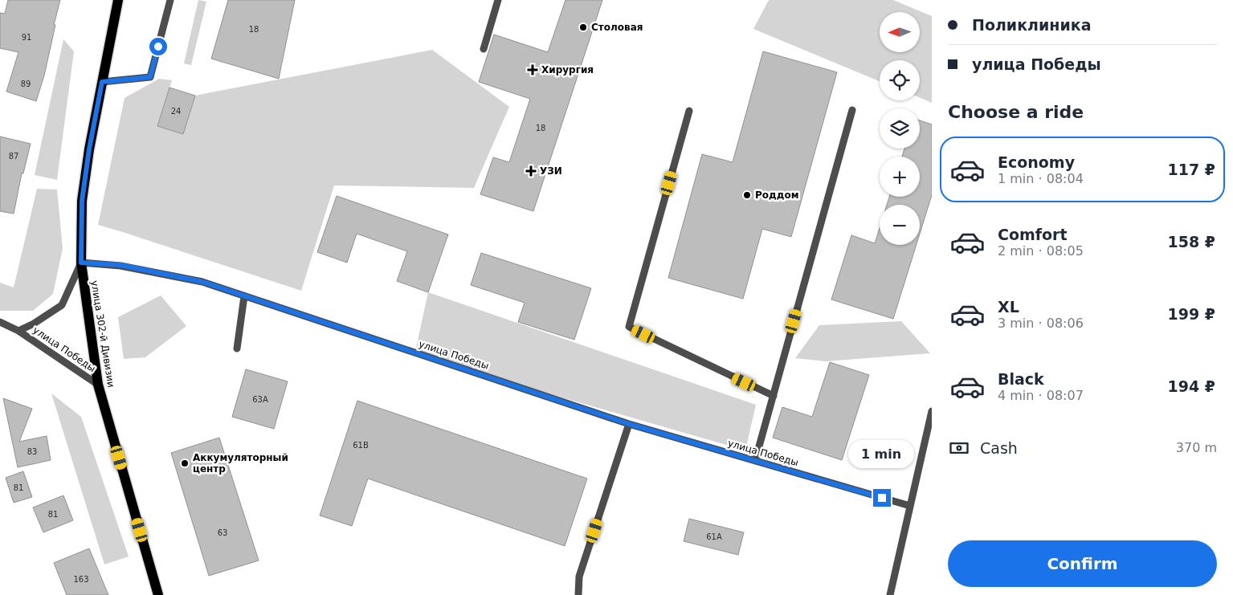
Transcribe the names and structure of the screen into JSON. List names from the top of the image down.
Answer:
{
  "streets": {
    "main road": ["улица 302-й Дивизии"],
    "street": ["улица Победы"]
  },
  "crossings": [
    ["улица 302-й Дивизии", "улица Победы"]
  ],
  "places": {
    "other": ["Столовая", "Роддом", "Аккумуляторный центр"],
    "health": ["Хирургия", "УЗИ"]
  },
  "house_numbers": [
    "18",
    "91",
    "89",
    "24",
    "18",
    "87",
    "63А",
    "61В",
    "83",
    "81",
    "81",
    "63",
    "61А",
    "163"
  ],
  "north": "left",
  "page": {
    "banner": ["Поликлиника", "улица Победы"],
    "map_buttons": ["+", "−"],
    "heading": "Choose a ride",
    "list": [
      {
        "name": "Economy",
        "note": "1 min · 08:04",
        "value": "117 ₽"
      },
      {
        "name": "Comfort",
        "note": "2 min · 08:05",
        "value": "158 ₽"
      },
      {
        "name": "XL",
        "note": "3 min · 08:06",
        "value": "199 ₽"
      },
      {
        "name": "Black",
        "note": "4 min · 08:07",
        "value": "194 ₽"
      }
    ],
    "pay": ["Cash", "370 m"],
    "bubble": "1 min",
    "buttons": "Confirm"
  }
}
